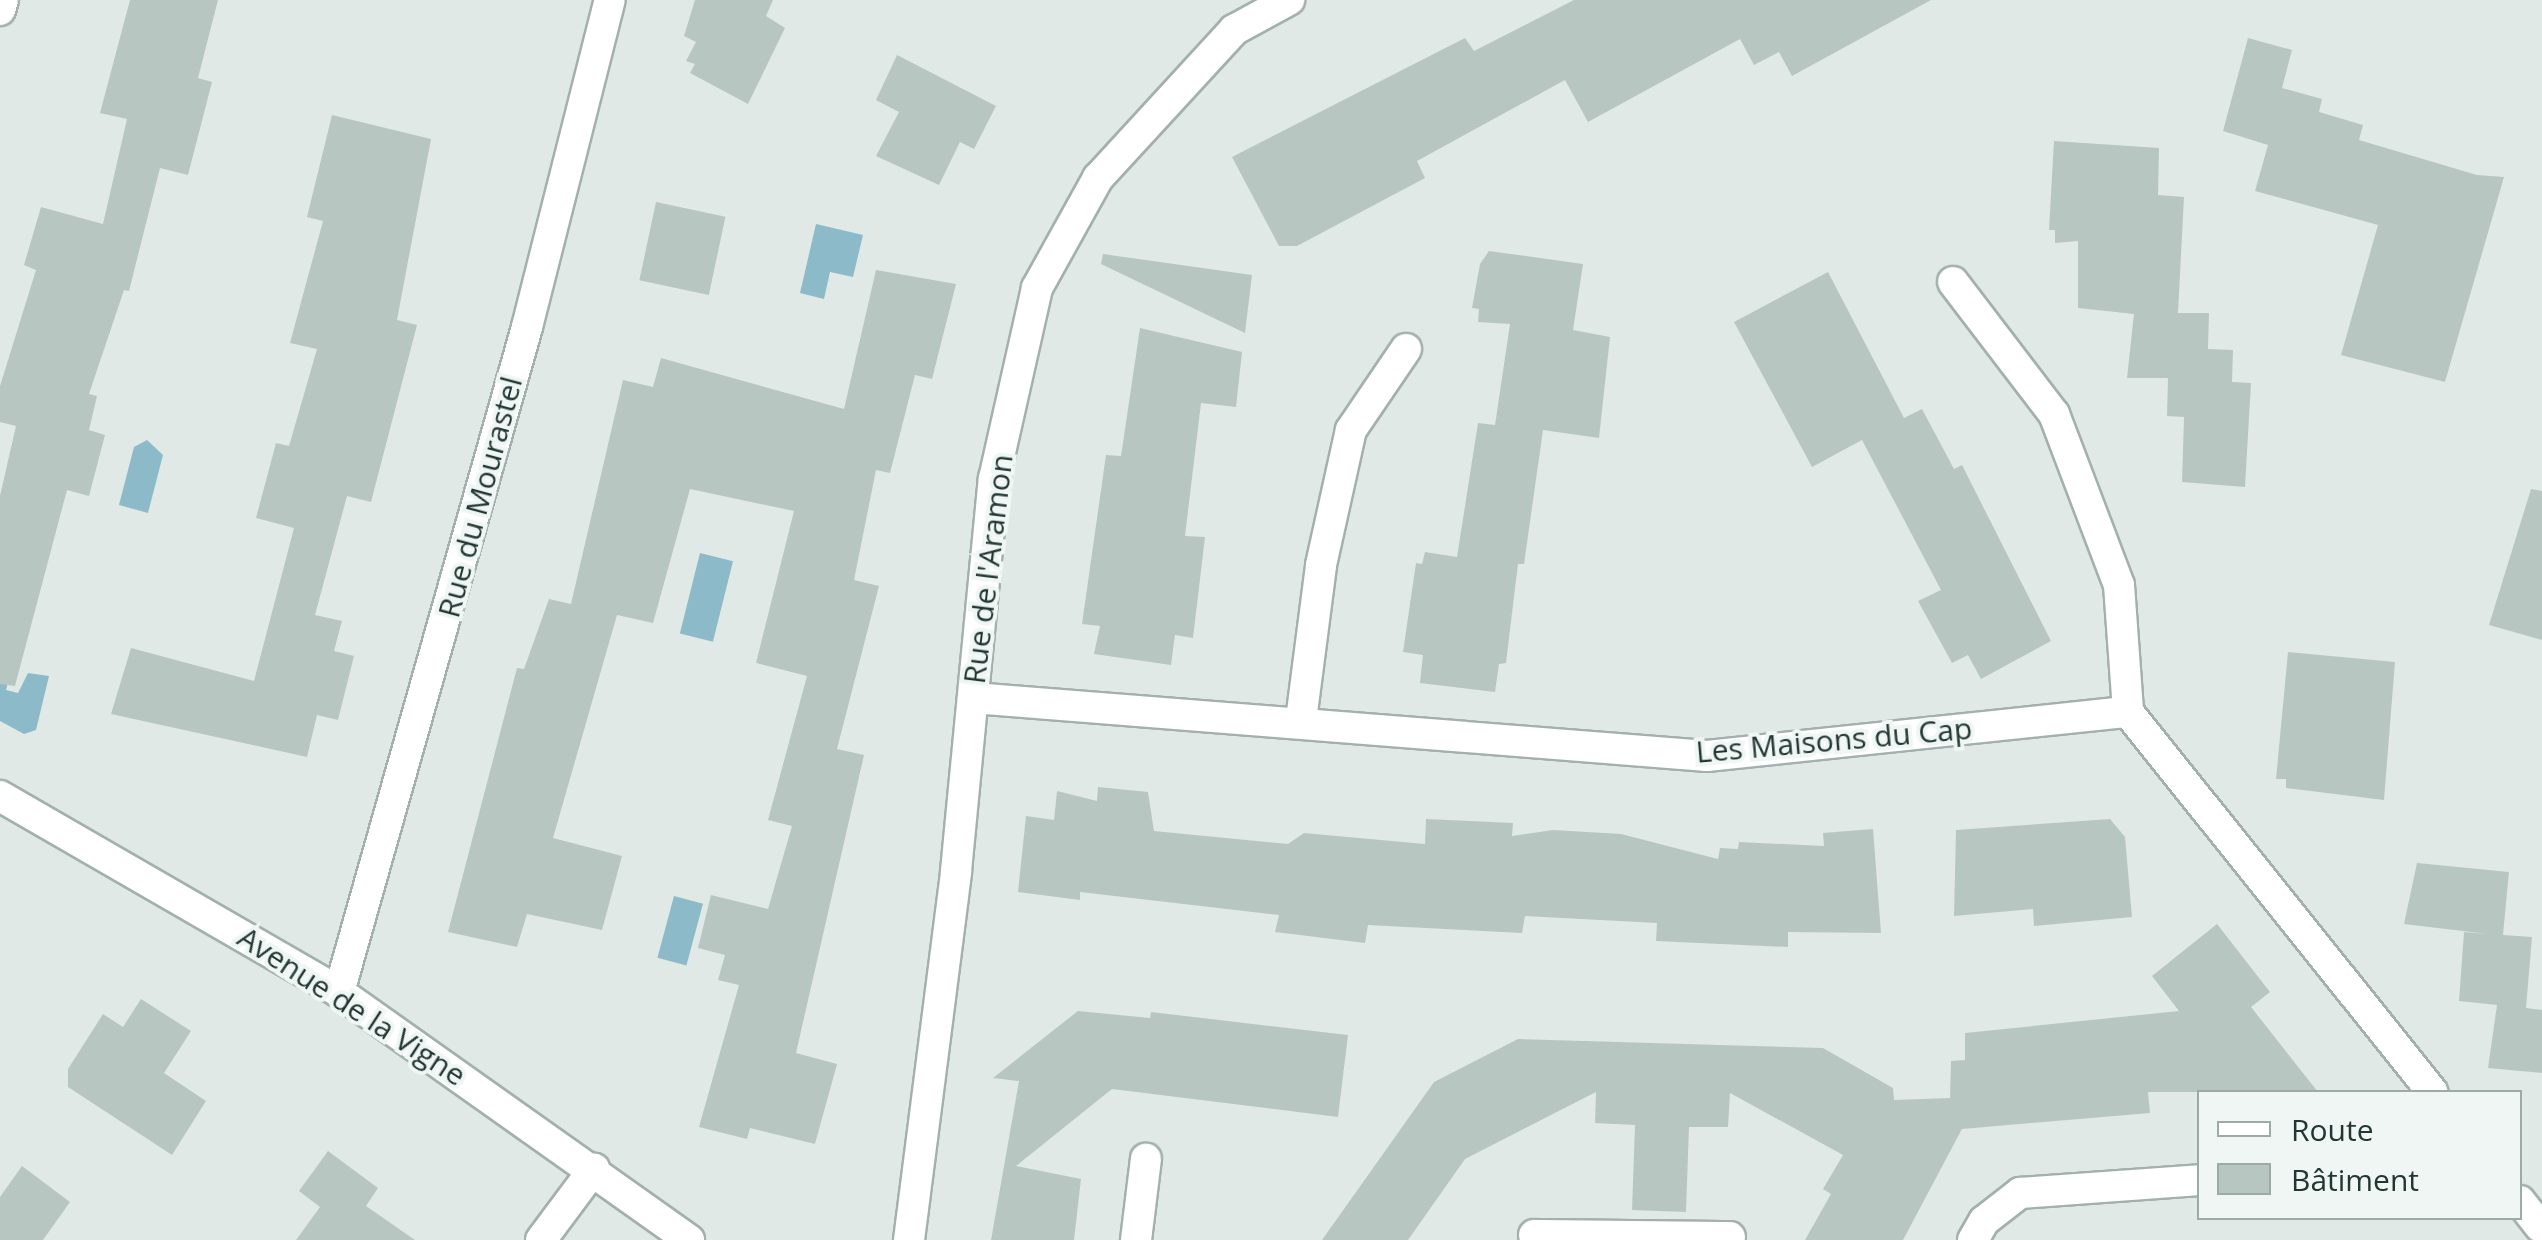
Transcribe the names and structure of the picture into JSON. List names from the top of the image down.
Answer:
{
  "streets": {
    "street": [
      "Rue du Mourastel",
      "Rue de l'Aramon",
      "Les Maisons du Cap",
      "Avenue de la Vigne"
    ]
  },
  "crossings": [
    ["Rue du Mourastel", "Avenue de la Vigne"],
    ["Rue de l'Aramon", "Les Maisons du Cap"]
  ],
  "legend": ["Route", "Bâtiment"]
}
